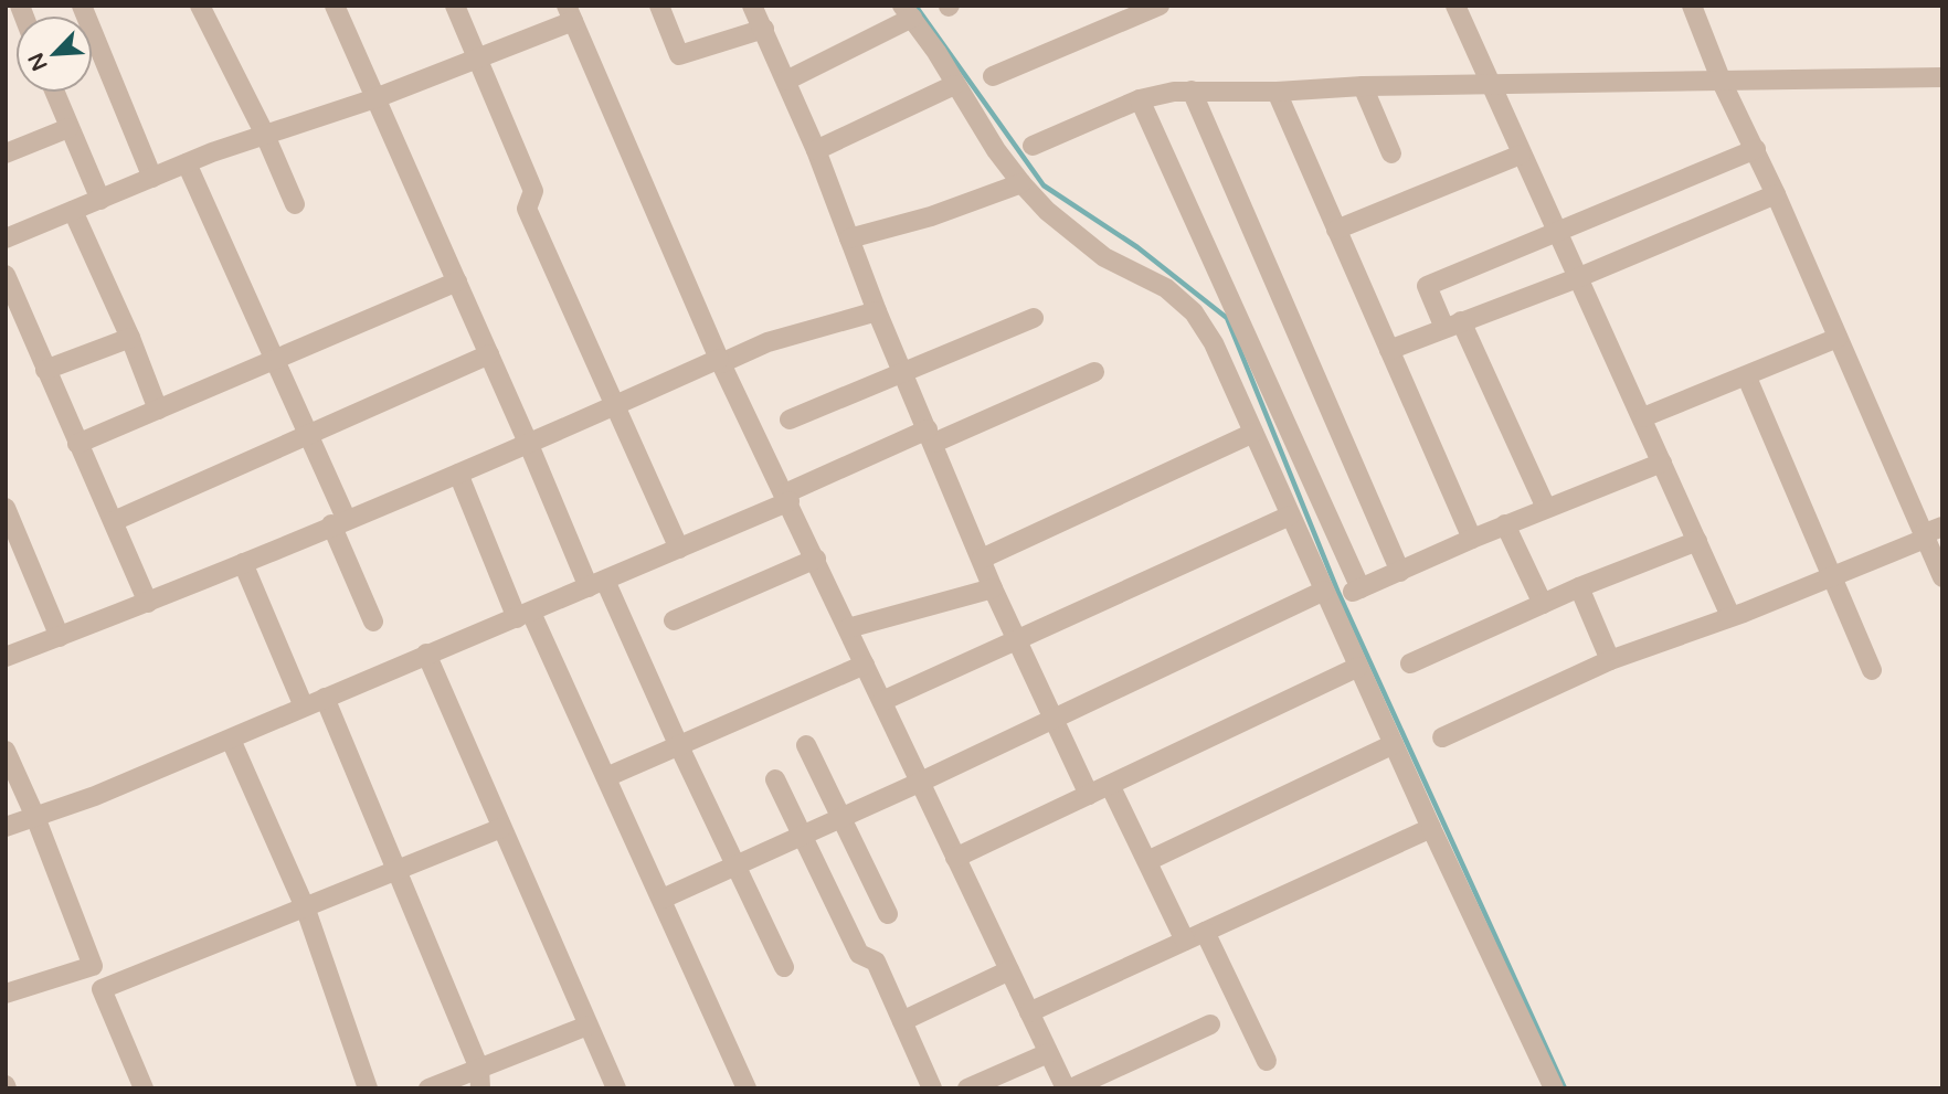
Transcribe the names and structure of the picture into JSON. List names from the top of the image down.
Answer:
{
  "north": "bottom left"
}
